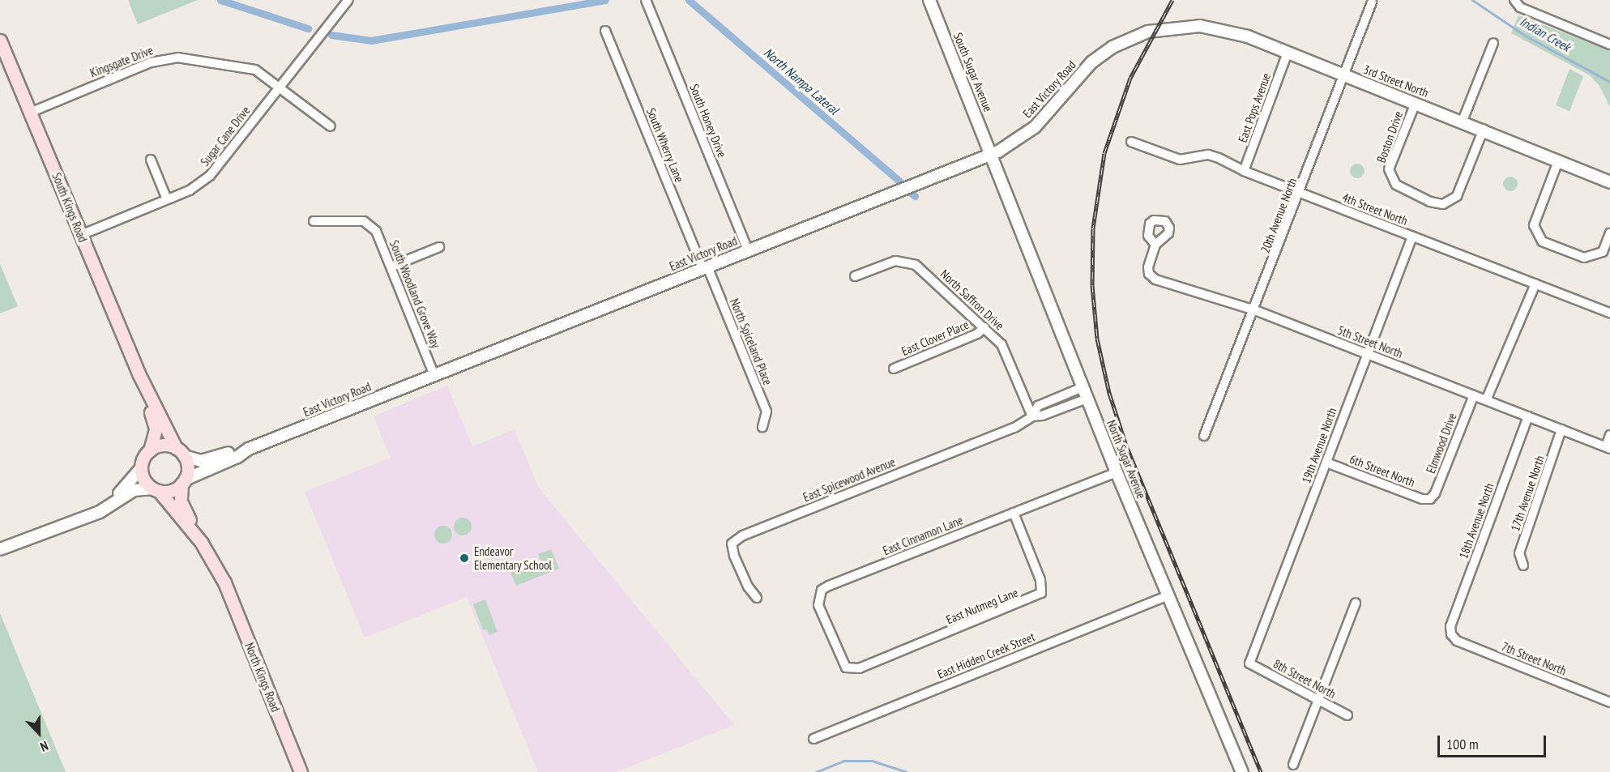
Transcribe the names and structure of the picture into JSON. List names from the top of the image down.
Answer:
{
  "streets": {
    "main road": ["South Kings Road", "North Kings Road"],
    "street": [
      "Kingsgate Drive",
      "South Sugar Avenue",
      "3rd Street North",
      "East Victory Road",
      "East Pops Avenue",
      "South Honey Drive",
      "Sugar Cane Drive",
      "Boston Drive",
      "South Wherry Lane",
      "4th Street North",
      "20th Avenue North",
      "South Woodland Grove Way",
      "North Saffron Drive",
      "East Clover Place",
      "North Spiceland Place",
      "5th Street North",
      "Elmwood Drive",
      "19th Avenue North",
      "North Sugar Avenue",
      "6th Street North",
      "East Spicewood Avenue",
      "17th Avenue North",
      "18th Avenue North",
      "East Cinnamon Lane",
      "East Nutmeg Lane",
      "East Hidden Creek Street",
      "7th Street North",
      "8th Street North"
    ]
  },
  "crossings": [
    ["Kingsgate Drive", "Sugar Cane Drive"],
    ["Kingsgate Drive", "South Kings Road"],
    ["South Sugar Avenue", "East Victory Road"],
    ["South Sugar Avenue", "North Sugar Avenue"],
    ["3rd Street North", "East Victory Road"],
    ["3rd Street North", "East Pops Avenue"],
    ["3rd Street North", "Boston Drive"],
    ["3rd Street North", "20th Avenue North"],
    ["East Victory Road", "South Honey Drive"],
    ["East Victory Road", "South Wherry Lane"],
    ["East Victory Road", "South Kings Road"],
    ["East Victory Road", "South Woodland Grove Way"],
    ["East Victory Road", "North Spiceland Place"],
    ["East Victory Road", "North Sugar Avenue"],
    ["East Victory Road", "North Kings Road"],
    ["East Pops Avenue", "4th Street North"],
    ["Sugar Cane Drive", "South Kings Road"],
    ["South Wherry Lane", "North Spiceland Place"],
    ["South Kings Road", "North Kings Road"],
    ["4th Street North", "20th Avenue North"],
    ["4th Street North", "19th Avenue North"],
    ["20th Avenue North", "5th Street North"],
    ["North Saffron Drive", "East Clover Place"],
    ["North Saffron Drive", "East Spicewood Avenue"],
    ["5th Street North", "Elmwood Drive"],
    ["5th Street North", "19th Avenue North"],
    ["5th Street North", "17th Avenue North"],
    ["5th Street North", "18th Avenue North"],
    ["Elmwood Drive", "6th Street North"],
    ["19th Avenue North", "6th Street North"],
    ["19th Avenue North", "8th Street North"],
    ["North Sugar Avenue", "East Spicewood Avenue"],
    ["North Sugar Avenue", "East Cinnamon Lane"],
    ["North Sugar Avenue", "East Hidden Creek Street"],
    ["18th Avenue North", "7th Street North"],
    ["East Cinnamon Lane", "East Nutmeg Lane"]
  ],
  "water": ["Indian Creek", "North Nampa Lateral"],
  "places": ["Endeavor Elementary School"],
  "scale_bar": "100 m",
  "north": "bottom"
}
